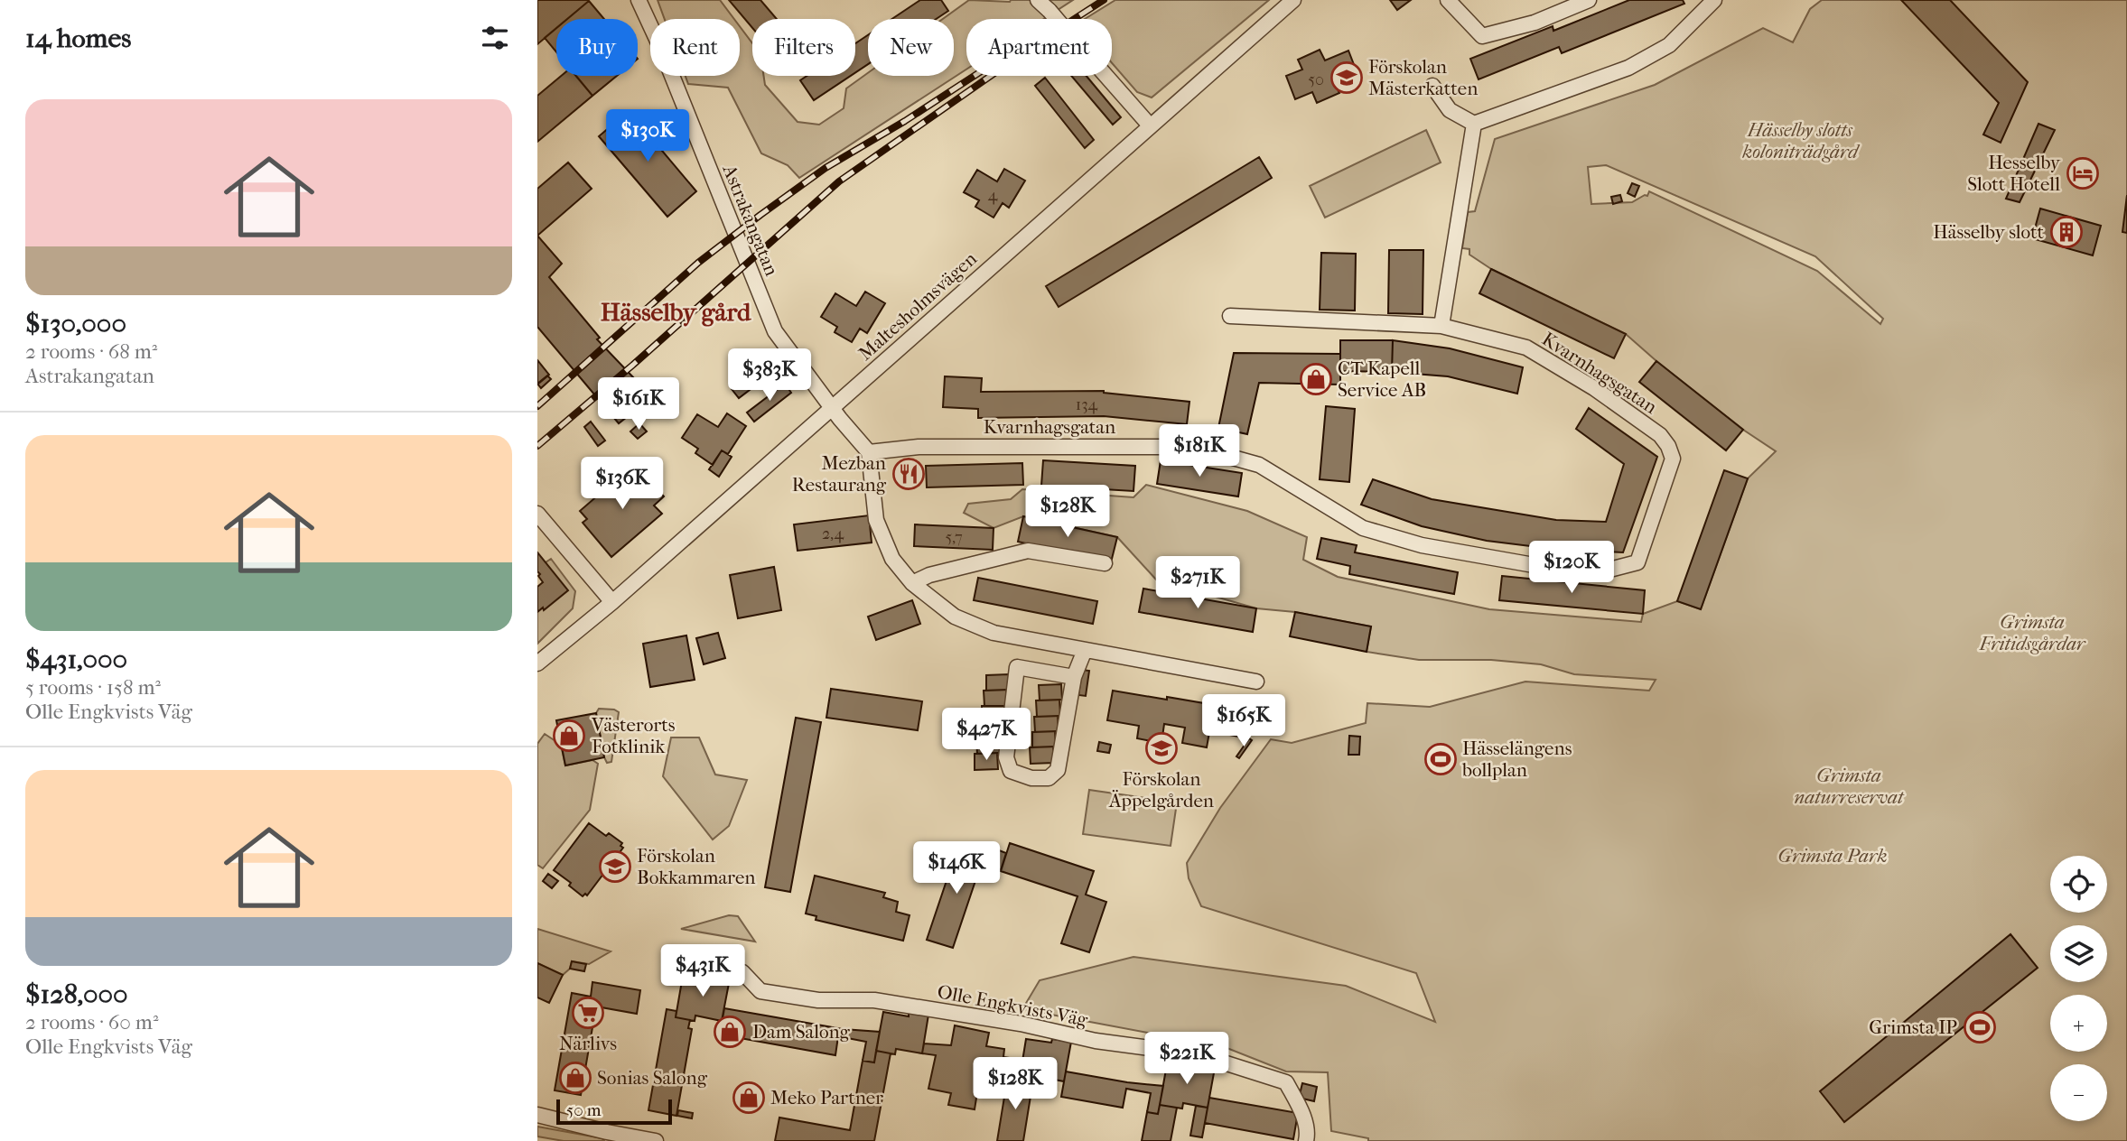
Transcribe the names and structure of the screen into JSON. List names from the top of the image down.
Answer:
{
  "streets": {
    "street": [
      "Astrakangatan",
      "Maltesholmsvägen",
      "Kvarnhagsgatan",
      "Olle Engkvists Väg"
    ]
  },
  "crossings": [
    ["Astrakangatan", "Maltesholmsvägen"]
  ],
  "districts": ["Hässelby gård"],
  "parks": [
    "Hässelby slotts koloniträdgård",
    "Grimsta Fritidsgårdar",
    "Grimsta naturreservat",
    "Grimsta Park"
  ],
  "places": {
    "school or university": ["Förskolan Mästerkatten", "Förskolan Äppelgården", "Förskolan Bokkammaren"],
    "hotel": ["Hesselby Slott Hotell"],
    "building": ["Hässelby slott"],
    "shop": [
      "CT Kapell Service AB",
      "Västerorts Fotklinik",
      "Dam Salong",
      "Sonias Salong",
      "Meko Partner"
    ],
    "restaurant": ["Mezban Restaurang"],
    "sports": ["Hässelängens bollplan", "Grimsta IP"],
    "supermarket": ["Närlivs"]
  },
  "house_numbers": [
    "50",
    "4",
    "134",
    "2,4",
    "5,7"
  ],
  "scale_bar": "50 m",
  "page": {
    "heading": "14 homes",
    "chip": [
      "Buy",
      "Rent",
      "Filters",
      "New",
      "Apartment"
    ],
    "list": [
      {
        "name": "$130,000",
        "note": "2 rooms · 68 m² · Astrakangatan"
      },
      {
        "name": "$431,000",
        "note": "5 rooms · 158 m² · Olle Engkvists Väg"
      },
      {
        "name": "$128,000",
        "note": "2 rooms · 60 m² · Olle Engkvists Väg"
      }
    ],
    "price": [
      "$130K",
      "$383K",
      "$161K",
      "$181K",
      "$136K",
      "$128K",
      "$120K",
      "$271K",
      "$165K",
      "$427K",
      "$146K",
      "$431K",
      "$221K",
      "$128K"
    ],
    "map_buttons": ["+", "−"],
    "scale": "50 m"
  }
}
